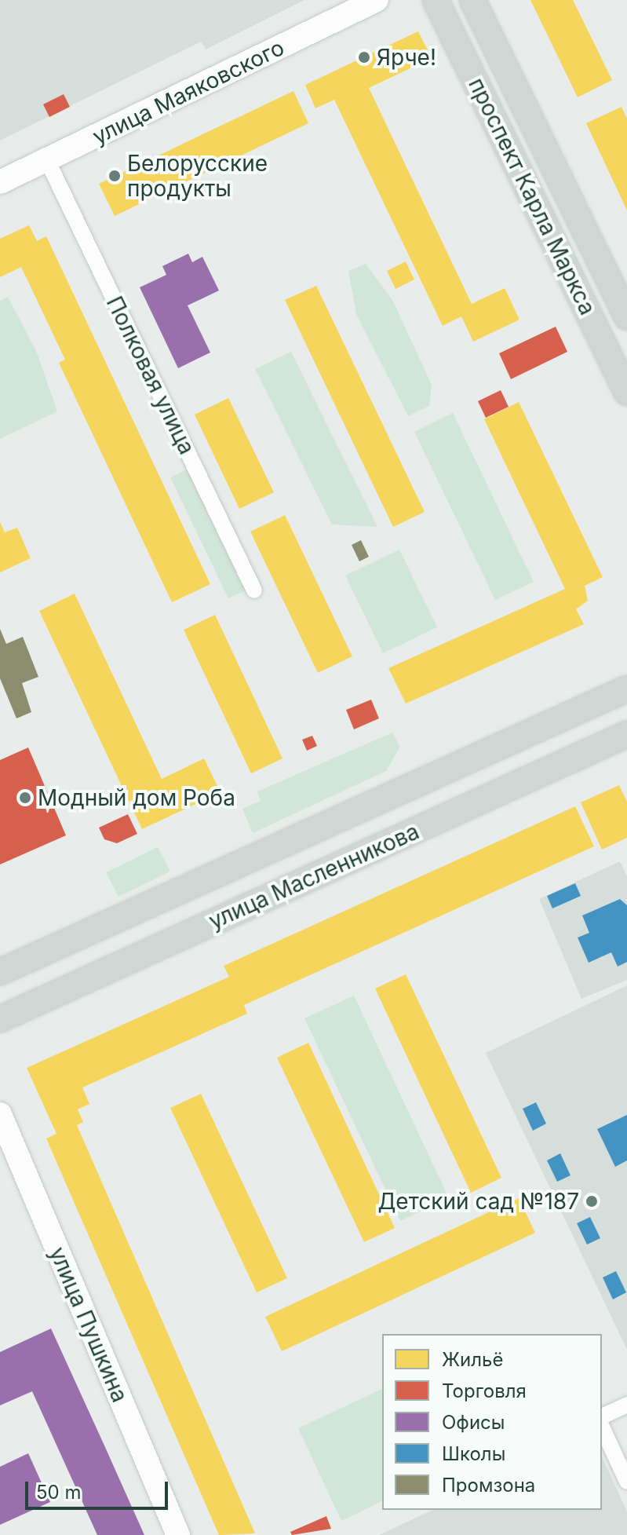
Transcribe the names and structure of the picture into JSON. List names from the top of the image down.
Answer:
{
  "streets": {
    "main road": ["проспект Карла Маркса", "улица Масленникова"],
    "street": ["улица Маяковского", "Полковая улица", "улица Пушкина"]
  },
  "crossings": [
    ["улица Маяковского", "Полковая улица"]
  ],
  "places": [
    "Ярче!",
    "Белорусские продукты",
    "Модный дом Роба",
    "Детский сад №187"
  ],
  "legend": [
    "Жильё",
    "Торговля",
    "Офисы",
    "Школы",
    "Промзона"
  ],
  "scale_bar": "50 m"
}
